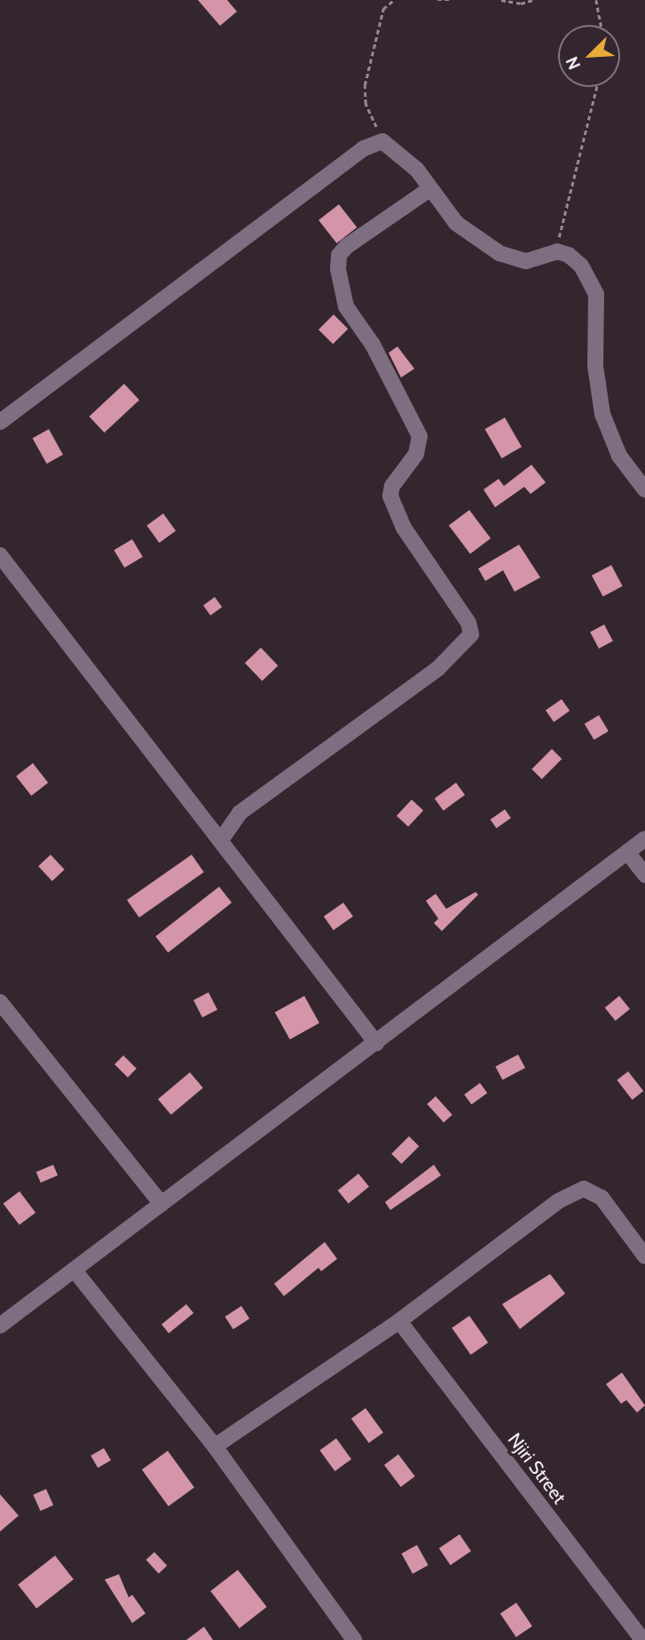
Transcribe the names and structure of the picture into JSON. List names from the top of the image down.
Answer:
{
  "streets": {
    "street": ["Njiri Street"]
  },
  "north": "bottom left"
}
